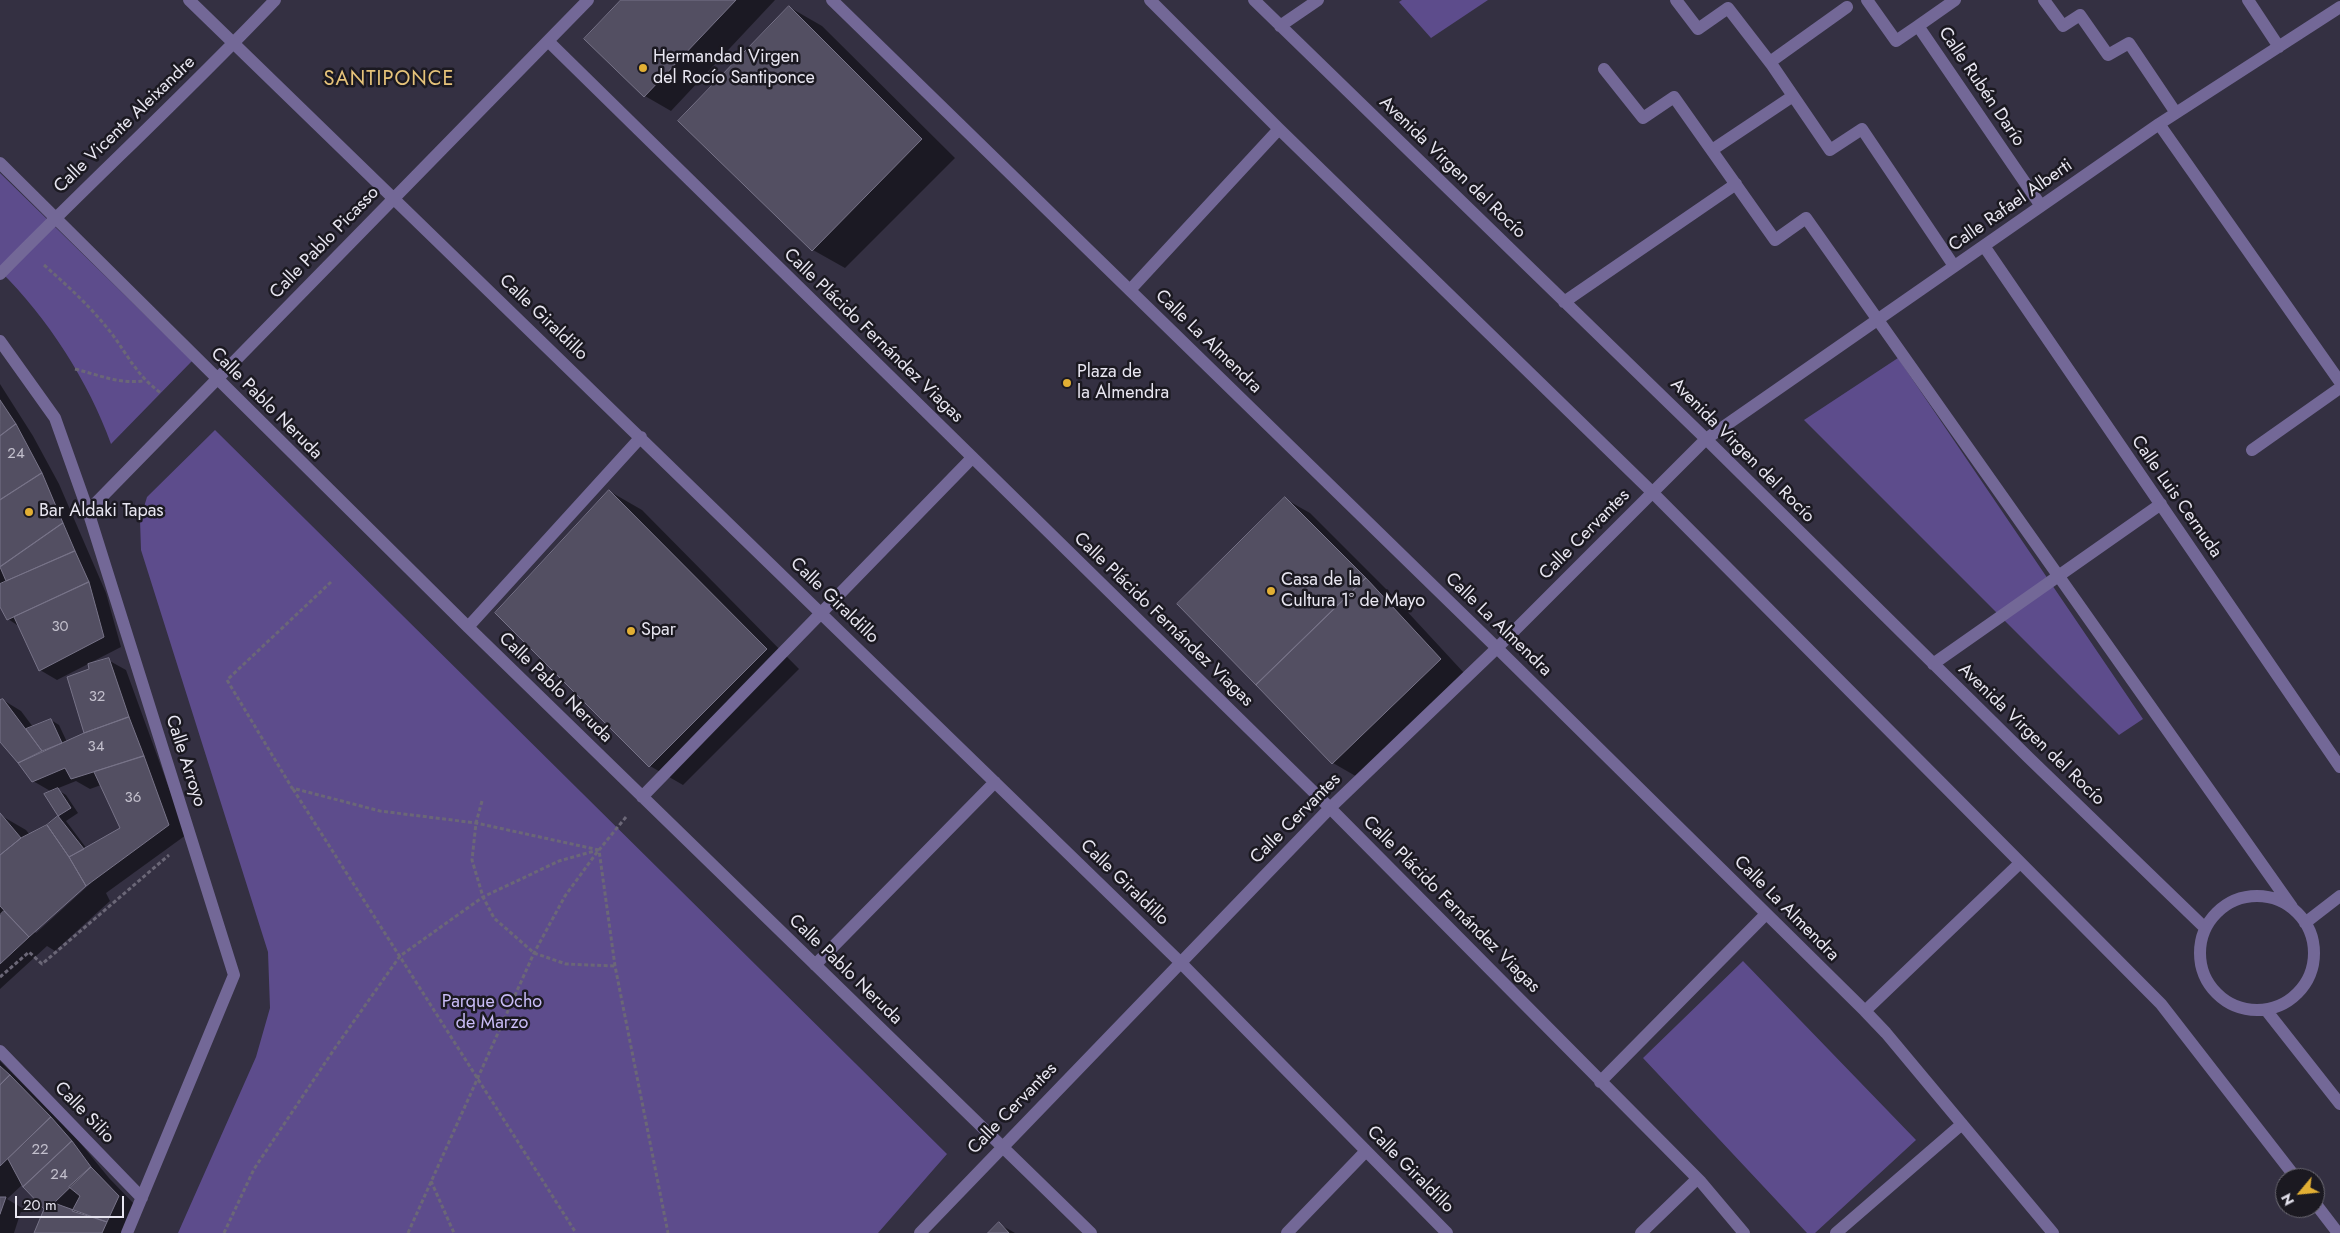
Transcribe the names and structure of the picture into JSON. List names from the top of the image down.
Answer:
{
  "streets": {
    "street": [
      "Calle Rubén Darío",
      "Calle Vicente Aleixandre",
      "Avenida Virgen del Rocío",
      "Calle Rafael Alberti",
      "Calle Pablo Picasso",
      "Calle Giraldillo",
      "Calle Plácido Fernández Viagas",
      "Calle La Almendra",
      "Calle Pablo Neruda",
      "Calle Luis Cernuda",
      "Calle Cervantes",
      "Calle Arroyo",
      "Calle Silio"
    ]
  },
  "crossings": [
    ["Calle Rubén Darío", "Calle Rafael Alberti"],
    ["Calle Vicente Aleixandre", "Calle Giraldillo"],
    ["Calle Vicente Aleixandre", "Calle Pablo Neruda"],
    ["Avenida Virgen del Rocío", "Calle Rafael Alberti"],
    ["Avenida Virgen del Rocío", "Calle Cervantes"],
    ["Calle Rafael Alberti", "Calle Luis Cernuda"],
    ["Calle Rafael Alberti", "Calle Cervantes"],
    ["Calle Pablo Picasso", "Calle Giraldillo"],
    ["Calle Pablo Picasso", "Calle Plácido Fernández Viagas"],
    ["Calle Pablo Picasso", "Calle Pablo Neruda"],
    ["Calle Pablo Picasso", "Calle Arroyo"],
    ["Calle Giraldillo", "Calle Cervantes"],
    ["Calle Plácido Fernández Viagas", "Calle Cervantes"],
    ["Calle La Almendra", "Calle Cervantes"],
    ["Calle Pablo Neruda", "Calle Cervantes"],
    ["Calle Arroyo", "Calle Silio"]
  ],
  "districts": ["SANTIPONCE"],
  "parks": ["Parque Ocho de Marzo"],
  "places": [
    "Hermandad Virgen del Rocío Santiponce",
    "Plaza de la Almendra",
    "Bar Aldaki Tapas",
    "Casa de la Cultura 1º de Mayo",
    "Spar"
  ],
  "house_numbers": [
    "24",
    "30",
    "32",
    "34",
    "36",
    "22",
    "24"
  ],
  "scale_bar": "20 m",
  "north": "bottom left"
}
